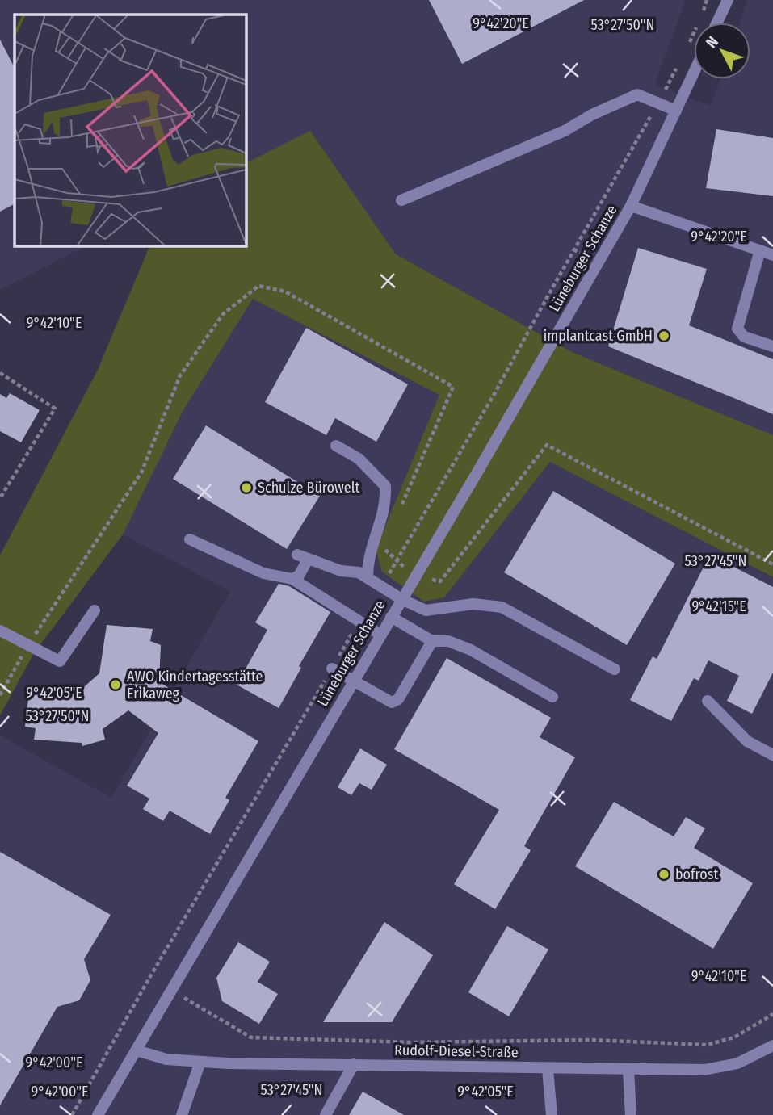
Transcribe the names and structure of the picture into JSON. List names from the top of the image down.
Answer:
{
  "streets": {
    "street": ["Lüneburger Schanze", "Rudolf-Diesel-Straße"]
  },
  "crossings": [
    ["Lüneburger Schanze", "Rudolf-Diesel-Straße"]
  ],
  "places": [
    "implantcast GmbH",
    "Schulze Bürowelt",
    "AWO Kindertagesstätte Erikaweg",
    "bofrost"
  ],
  "north": "top left",
  "coordinates": [
    "9°42'20\"E",
    "53°27'50\"N",
    "9°42'10\"E",
    "53°27'45\"N",
    "9°42'15\"E",
    "9°42'05\"E",
    "9°42'00\"E"
  ]
}
